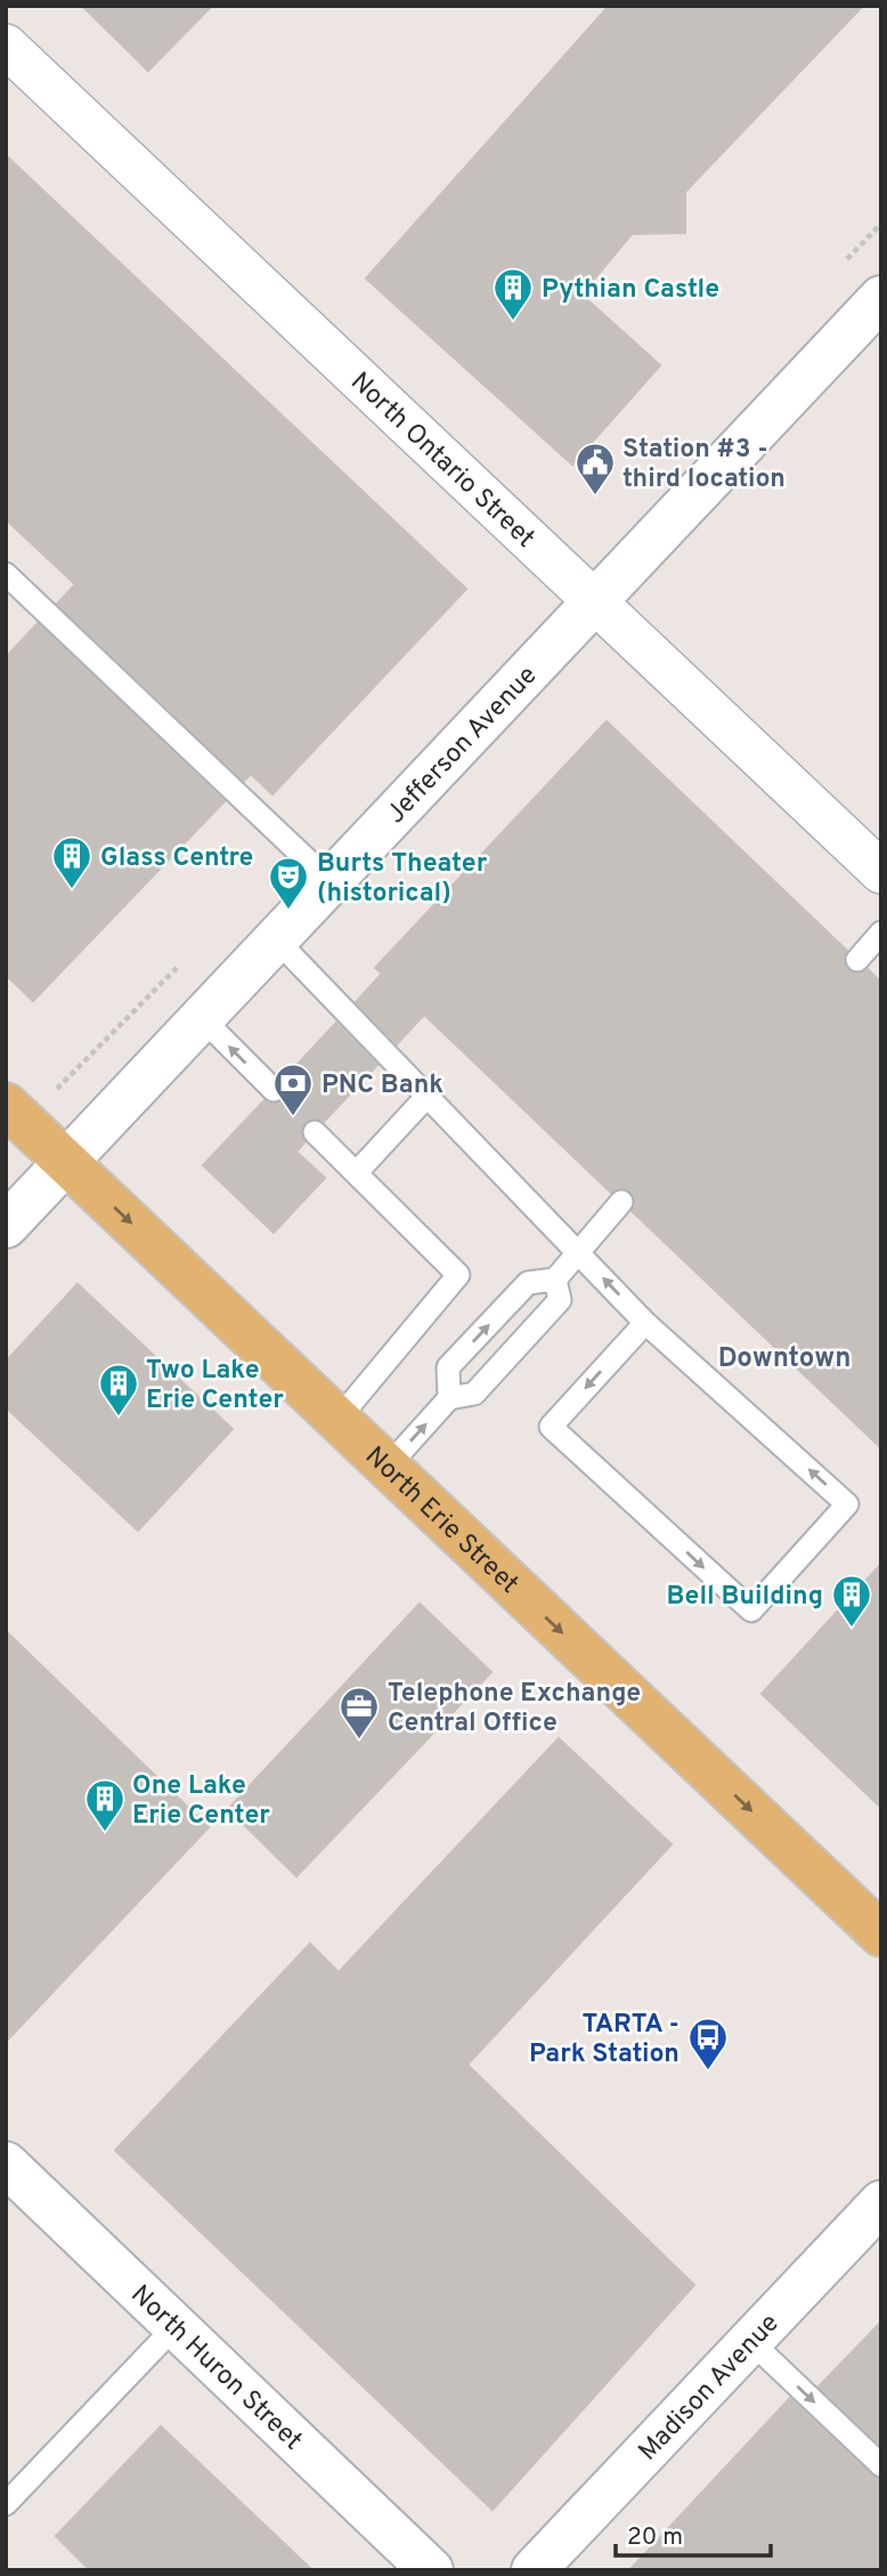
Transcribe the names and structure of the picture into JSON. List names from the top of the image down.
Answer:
{
  "streets": {
    "main road": ["North Erie Street"],
    "street": [
      "North Ontario Street",
      "Jefferson Avenue",
      "North Huron Street",
      "Madison Avenue"
    ]
  },
  "crossings": [
    ["North Ontario Street", "Jefferson Avenue"],
    ["Jefferson Avenue", "North Erie Street"]
  ],
  "one_way": ["North Erie Street"],
  "districts": ["Downtown"],
  "places": {
    "building": [
      "Pythian Castle",
      "Glass Centre",
      "Two Lake Erie Center",
      "Bell Building",
      "One Lake Erie Center"
    ],
    "public building": ["Station #3 - third location"],
    "theatre": ["Burts Theater (historical)"],
    "bank": ["PNC Bank"],
    "office": ["Telephone Exchange Central Office"],
    "bus stop": ["TARTA - Park Station"]
  },
  "scale_bar": "20 m"
}
